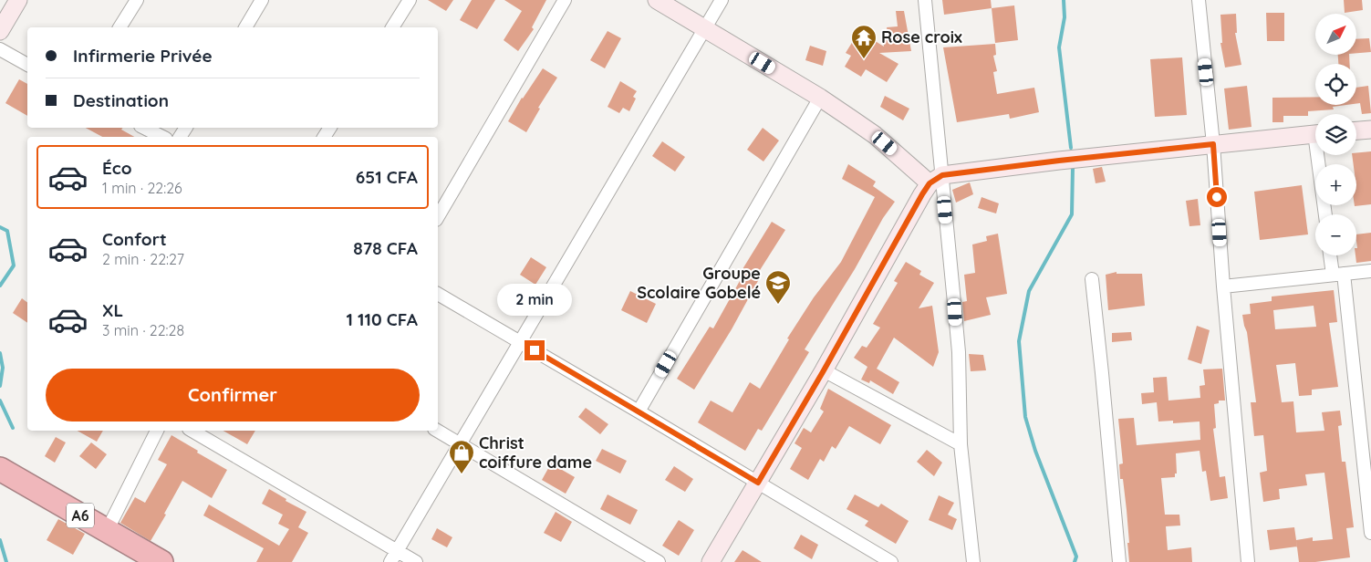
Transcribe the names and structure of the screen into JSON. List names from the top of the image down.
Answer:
{
  "streets": {
    "highway": ["A6"]
  },
  "places": {
    "temple": ["Rose croix"],
    "school or university": ["Groupe Scolaire Gobelé"],
    "shop": ["Christ coiffure dame"]
  },
  "north": "top right",
  "page": {
    "map_buttons": ["+", "−"],
    "banner": ["Infirmerie Privée", "Destination"],
    "list": [
      {
        "name": "Éco",
        "note": "1 min · 22:26",
        "value": "651 CFA"
      },
      {
        "name": "Confort",
        "note": "2 min · 22:27",
        "value": "878 CFA"
      },
      {
        "name": "XL",
        "note": "3 min · 22:28",
        "value": "1 110 CFA"
      }
    ],
    "bubble": "2 min",
    "buttons": "Confirmer"
  }
}
